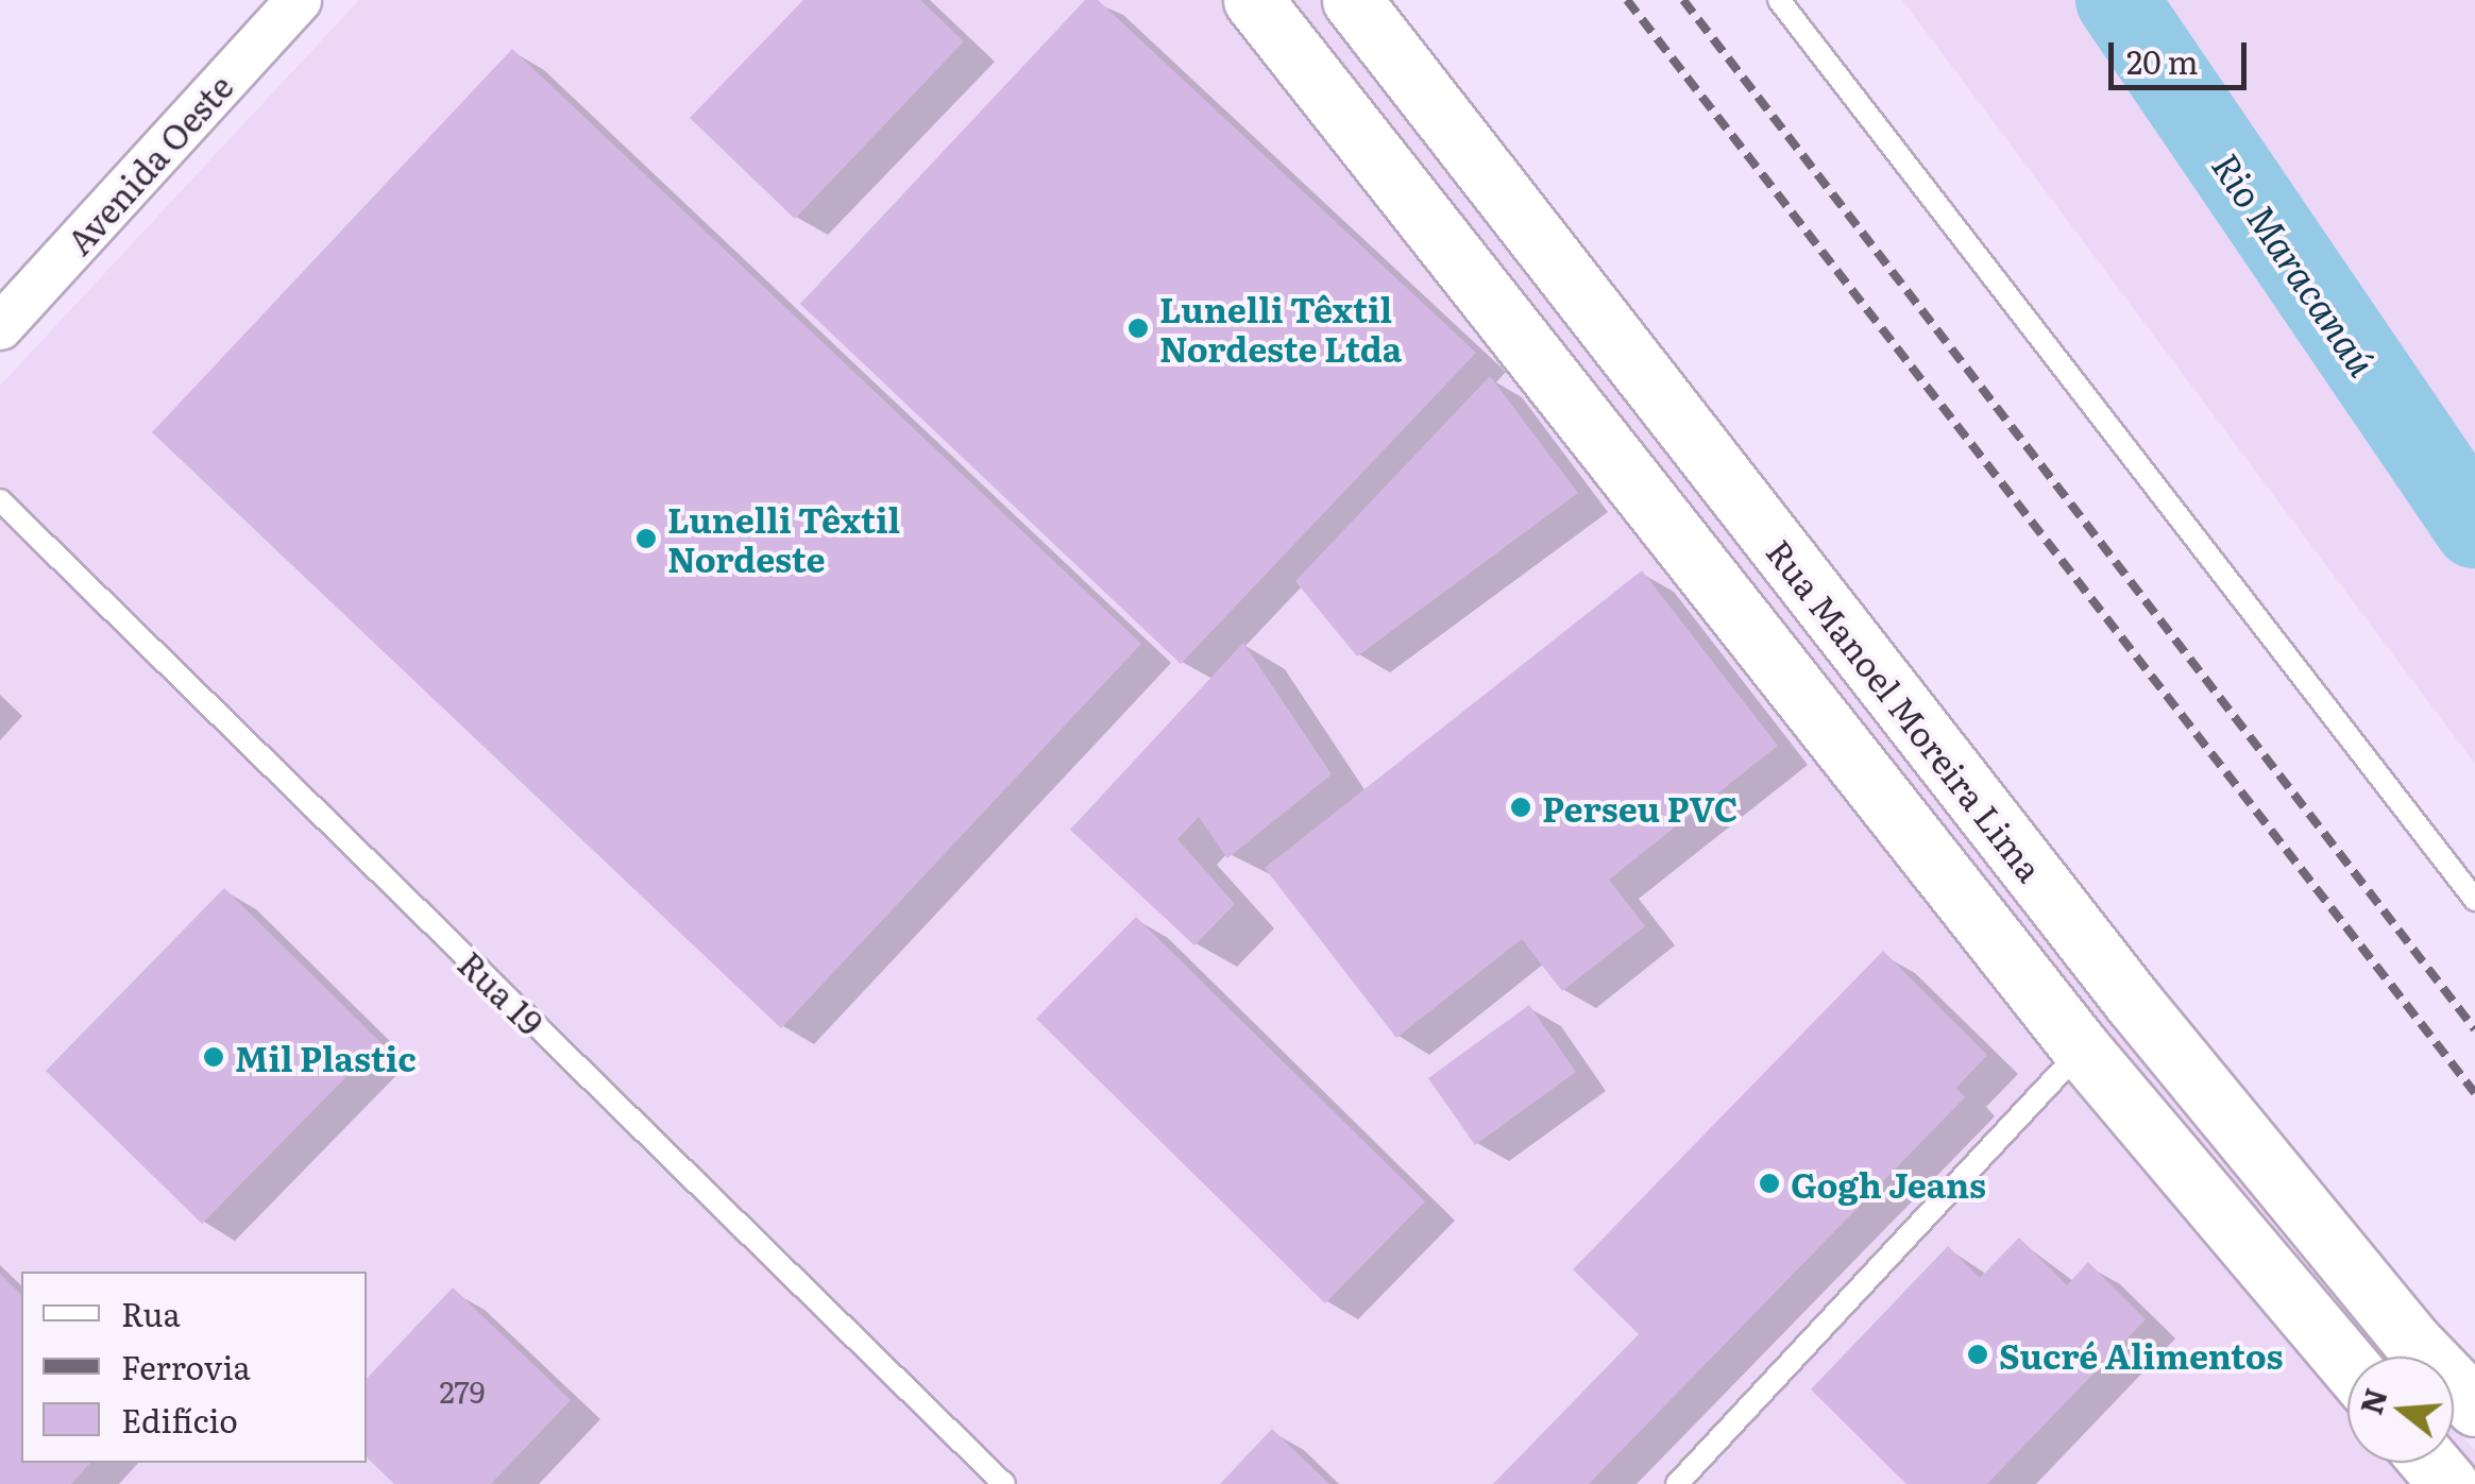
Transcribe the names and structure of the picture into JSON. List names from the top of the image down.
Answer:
{
  "streets": {
    "street": ["Avenida Oeste", "Rua Manoel Moreira Lima"],
    "lane": ["Rua 19"]
  },
  "water": ["Rio Maracanaú"],
  "places": [
    "Lunelli Têxtil Nordeste Ltda",
    "Lunelli Têxtil Nordeste",
    "Perseu PVC",
    "Mil Plastic",
    "Gogh Jeans",
    "Sucré Alimentos"
  ],
  "house_numbers": ["279"],
  "legend": ["Rua", "Ferrovia", "Edifício"],
  "scale_bar": "20 m",
  "north": "left"
}
